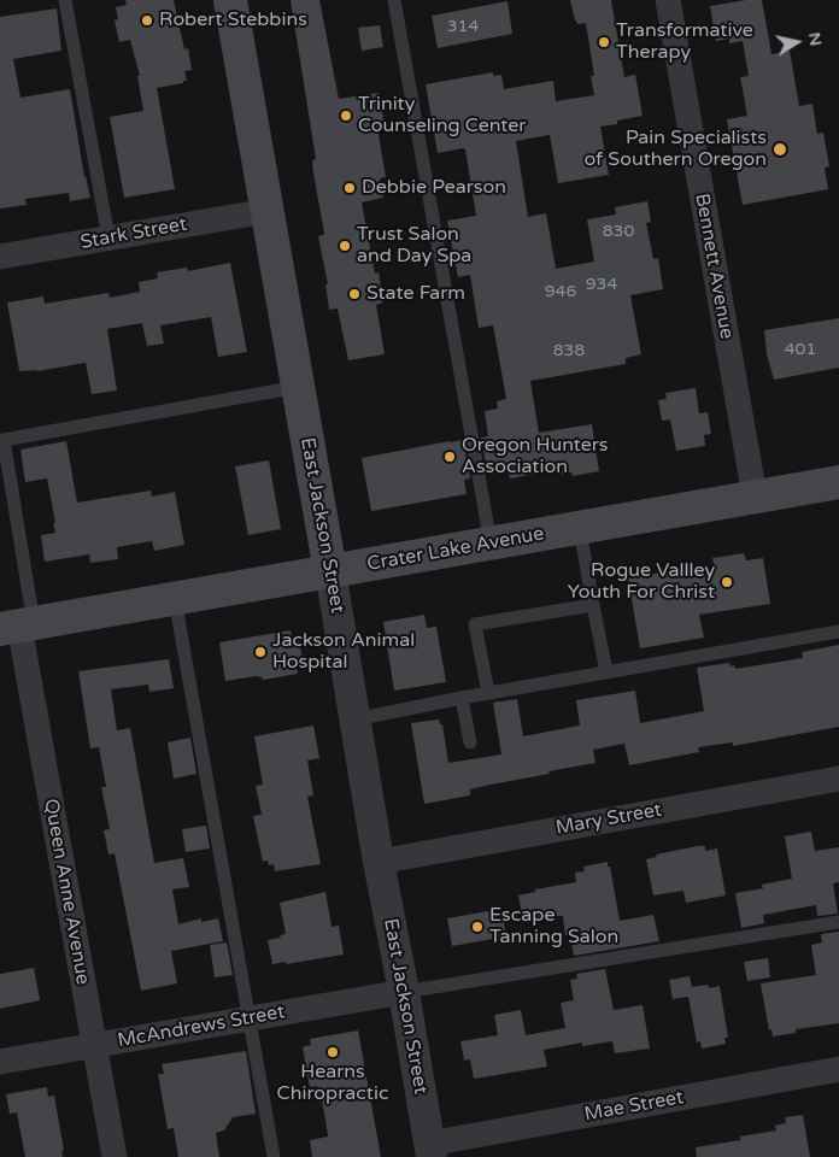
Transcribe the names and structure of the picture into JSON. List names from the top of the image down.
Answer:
{
  "streets": {
    "main road": ["East Jackson Street", "Crater Lake Avenue"],
    "street": [
      "Stark Street",
      "Bennett Avenue",
      "Mary Street",
      "Queen Anne Avenue",
      "McAndrews Street",
      "Mae Street"
    ]
  },
  "crossings": [
    ["Stark Street", "East Jackson Street"],
    ["Bennett Avenue", "Crater Lake Avenue"],
    ["East Jackson Street", "Crater Lake Avenue"],
    ["East Jackson Street", "Mary Street"],
    ["East Jackson Street", "McAndrews Street"],
    ["East Jackson Street", "Mae Street"],
    ["Crater Lake Avenue", "Queen Anne Avenue"],
    ["Queen Anne Avenue", "McAndrews Street"]
  ],
  "places": [
    "Robert Stebbins",
    "Transformative Therapy",
    "Trinity Counseling Center",
    "Pain Specialists of Southern Oregon",
    "Debbie Pearson",
    "Trust Salon and Day Spa",
    "State Farm",
    "Oregon Hunters Association",
    "Rogue Vallley Youth For Christ",
    "Jackson Animal Hospital",
    "Escape Tanning Salon",
    "Hearns Chiropractic"
  ],
  "house_numbers": [
    "314",
    "830",
    "934",
    "946",
    "401",
    "838"
  ],
  "north": "right"
}
